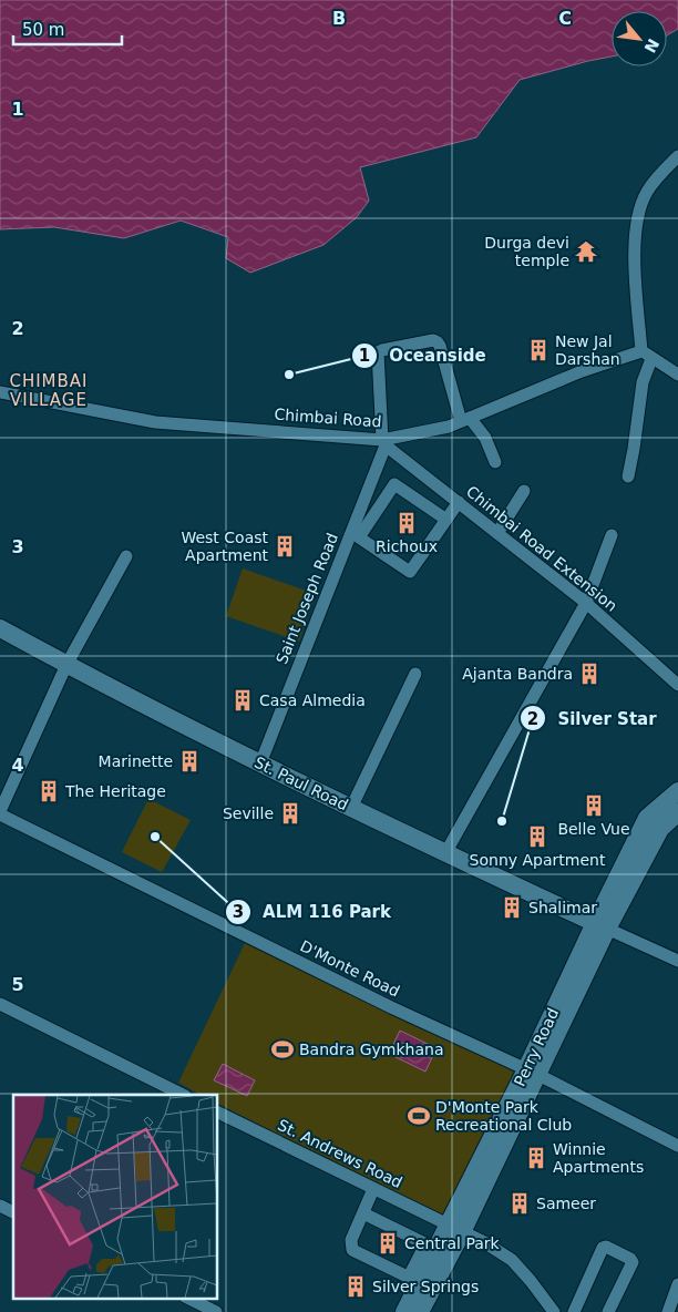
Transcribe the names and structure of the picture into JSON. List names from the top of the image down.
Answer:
{
  "streets": {
    "main road": ["St. Paul Road", "Perry Road"],
    "street": [
      "Chimbai Road",
      "Chimbai Road Extension",
      "Saint Joseph Road",
      "D'Monte Road",
      "St. Andrews Road"
    ]
  },
  "crossings": [
    ["Chimbai Road", "Chimbai Road Extension"],
    ["Chimbai Road", "Saint Joseph Road"],
    ["Chimbai Road Extension", "Saint Joseph Road"],
    ["Saint Joseph Road", "St. Paul Road"],
    ["St. Paul Road", "Perry Road"],
    ["D'Monte Road", "Perry Road"],
    ["Perry Road", "St. Andrews Road"]
  ],
  "districts": ["CHIMBAI VILLAGE"],
  "places": {
    "temple": ["Durga devi temple"],
    "building": [
      "New Jal Darshan",
      "Richoux",
      "West Coast Apartment",
      "Ajanta Bandra",
      "Casa Almedia",
      "Marinette",
      "The Heritage",
      "Belle Vue",
      "Seville",
      "Sonny Apartment",
      "Shalimar",
      "Winnie Apartments",
      "Sameer",
      "Central Park",
      "Silver Springs"
    ],
    "other": ["Oceanside", "Silver Star", "ALM 116 Park"],
    "sports": ["Bandra Gymkhana", "D'Monte Park Recreational Club"]
  },
  "scale_bar": "50 m",
  "north": "bottom right",
  "grid": {
    "columns": ["B", "C"],
    "rows": [
      "1",
      "2",
      "3",
      "4",
      "5"
    ]
  }
}
